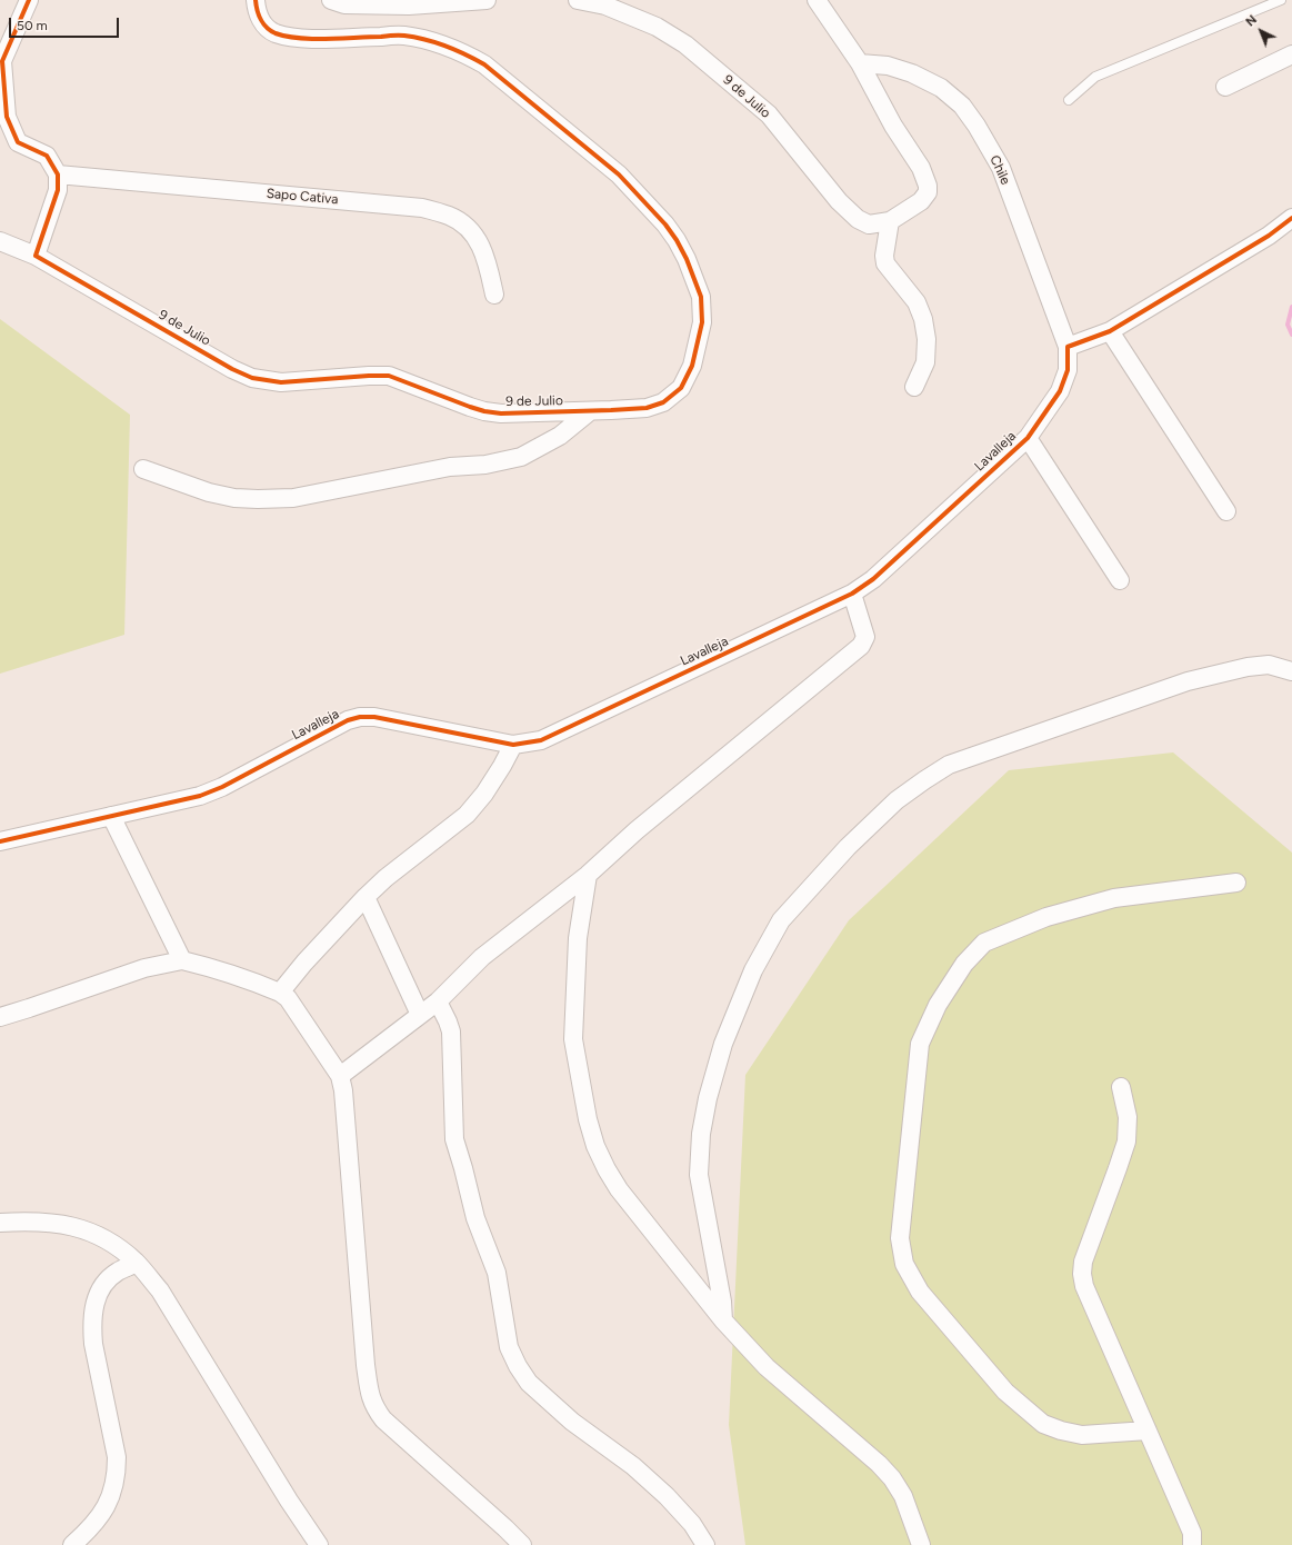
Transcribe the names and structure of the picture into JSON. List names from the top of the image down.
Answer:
{
  "streets": {
    "street": [
      "9 de Julio",
      "Chile",
      "Sapo Cativa",
      "Lavalleja"
    ]
  },
  "crossings": [
    ["9 de Julio", "Chile"],
    ["Chile", "Lavalleja"]
  ],
  "scale_bar": "50 m",
  "north": "top left"
}
